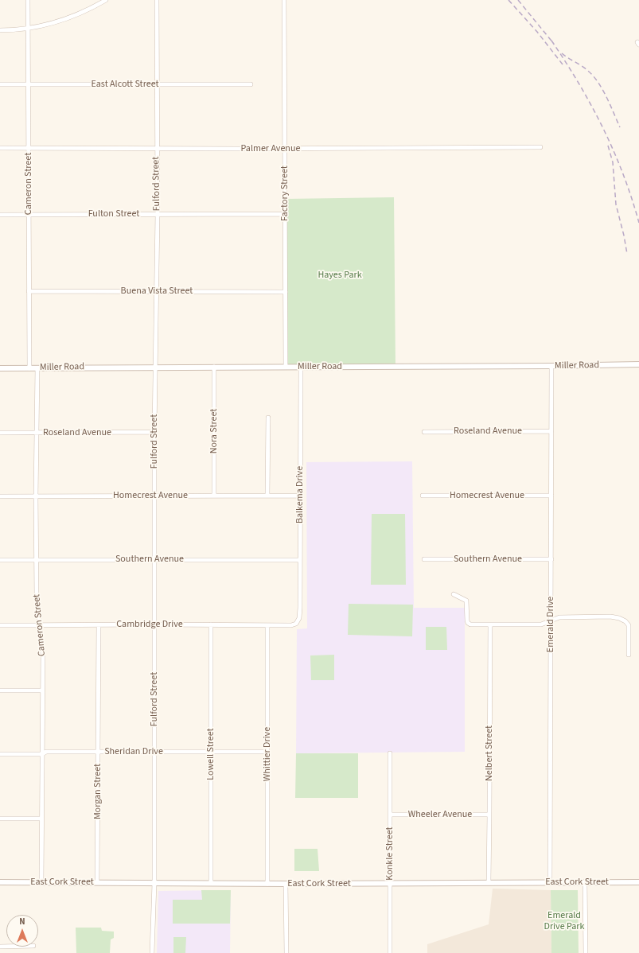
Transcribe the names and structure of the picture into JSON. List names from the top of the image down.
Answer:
{
  "streets": {
    "street": [
      "East Alcott Street",
      "Palmer Avenue",
      "Cameron Street",
      "Fulford Street",
      "Factory Street",
      "Fulton Street",
      "Buena Vista Street",
      "Miller Road",
      "Nora Street",
      "Roseland Avenue",
      "Balkema Drive",
      "Homecrest Avenue",
      "Southern Avenue",
      "Cambridge Drive",
      "Emerald Drive",
      "Sheridan Drive",
      "Nelbert Street",
      "Lowell Street",
      "Whittier Drive",
      "Morgan Street",
      "Wheeler Avenue",
      "Konkle Street",
      "East Cork Street"
    ]
  },
  "crossings": [
    ["East Alcott Street", "Cameron Street"],
    ["East Alcott Street", "Fulford Street"],
    ["Palmer Avenue", "Cameron Street"],
    ["Palmer Avenue", "Fulford Street"],
    ["Palmer Avenue", "Factory Street"],
    ["Cameron Street", "Fulton Street"],
    ["Cameron Street", "Buena Vista Street"],
    ["Cameron Street", "Miller Road"],
    ["Cameron Street", "Roseland Avenue"],
    ["Cameron Street", "Homecrest Avenue"],
    ["Cameron Street", "Southern Avenue"],
    ["Cameron Street", "Cambridge Drive"],
    ["Cameron Street", "Sheridan Drive"],
    ["Cameron Street", "East Cork Street"],
    ["Fulford Street", "Fulton Street"],
    ["Fulford Street", "Buena Vista Street"],
    ["Fulford Street", "Miller Road"],
    ["Fulford Street", "Roseland Avenue"],
    ["Fulford Street", "Homecrest Avenue"],
    ["Fulford Street", "Southern Avenue"],
    ["Fulford Street", "Cambridge Drive"],
    ["Fulford Street", "Sheridan Drive"],
    ["Fulford Street", "East Cork Street"],
    ["Factory Street", "Fulton Street"],
    ["Factory Street", "Buena Vista Street"],
    ["Factory Street", "Miller Road"],
    ["Miller Road", "Nora Street"],
    ["Miller Road", "Balkema Drive"],
    ["Miller Road", "Emerald Drive"],
    ["Nora Street", "Homecrest Avenue"],
    ["Roseland Avenue", "Emerald Drive"],
    ["Balkema Drive", "Homecrest Avenue"],
    ["Balkema Drive", "Southern Avenue"],
    ["Balkema Drive", "Cambridge Drive"],
    ["Homecrest Avenue", "Emerald Drive"],
    ["Southern Avenue", "Emerald Drive"],
    ["Cambridge Drive", "Lowell Street"],
    ["Cambridge Drive", "Whittier Drive"],
    ["Cambridge Drive", "Morgan Street"],
    ["Emerald Drive", "East Cork Street"],
    ["Sheridan Drive", "Lowell Street"],
    ["Sheridan Drive", "Whittier Drive"],
    ["Sheridan Drive", "Morgan Street"],
    ["Nelbert Street", "Wheeler Avenue"],
    ["Nelbert Street", "East Cork Street"],
    ["Lowell Street", "East Cork Street"],
    ["Whittier Drive", "East Cork Street"],
    ["Morgan Street", "East Cork Street"],
    ["Wheeler Avenue", "Konkle Street"],
    ["Konkle Street", "East Cork Street"]
  ],
  "parks": ["Hayes Park", "Emerald Drive Park"],
  "north": "top"
}
